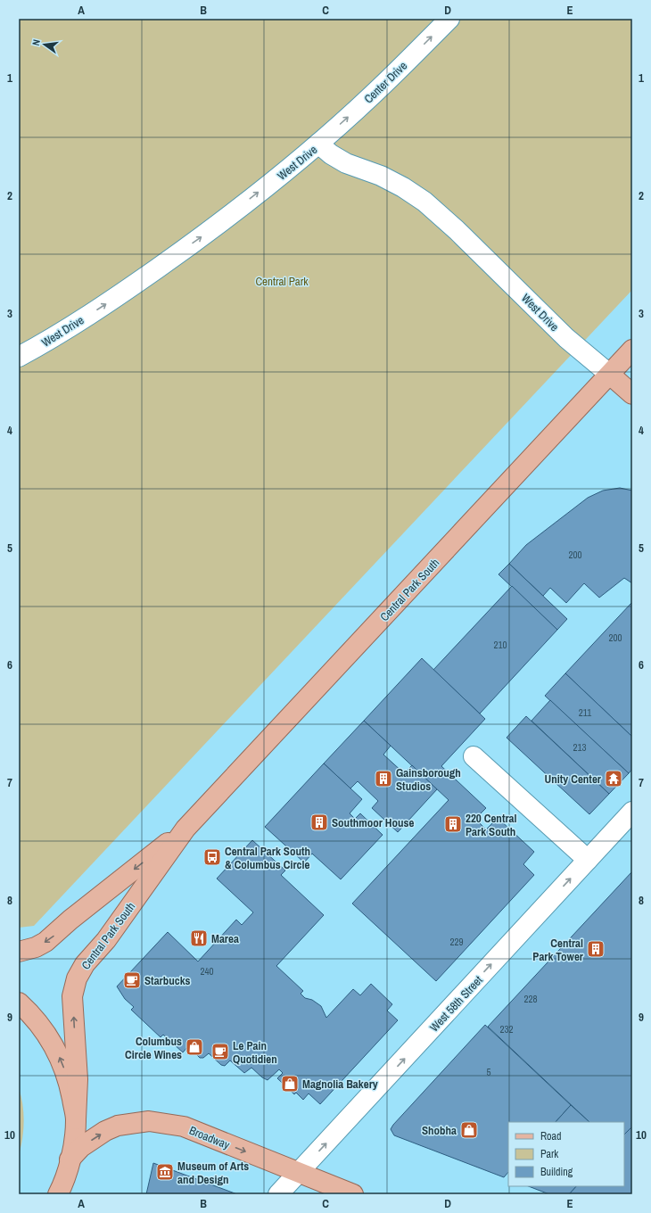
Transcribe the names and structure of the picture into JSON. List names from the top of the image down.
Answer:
{
  "streets": {
    "main road": ["Central Park South", "Broadway"],
    "street": ["Center Drive", "West Drive", "West 58th Street"]
  },
  "crossings": [
    ["Center Drive", "West Drive"],
    ["West Drive", "Central Park South"],
    ["West 58th Street", "Broadway"]
  ],
  "one_way": [
    "Center Drive",
    "West Drive",
    "West 58th Street",
    "Broadway"
  ],
  "parks": ["Central Park"],
  "places": {
    "building": [
      "Gainsborough Studios",
      "Southmoor House",
      "220 Central Park South",
      "Central Park Tower"
    ],
    "temple": ["Unity Center"],
    "bus stop": ["Central Park South & Columbus Circle"],
    "restaurant": ["Marea"],
    "cafe": ["Starbucks", "Le Pain Quotidien"],
    "shop": ["Columbus Circle Wines", "Magnolia Bakery", "Shobha"],
    "museum": ["Museum of Arts and Design"]
  },
  "house_numbers": [
    "200",
    "200",
    "210",
    "211",
    "213",
    "229",
    "240",
    "228",
    "232",
    "5"
  ],
  "legend": ["Road", "Park", "Building"],
  "north": "left",
  "grid": {
    "columns": [
      "A",
      "B",
      "C",
      "D",
      "E"
    ],
    "rows": [
      "1",
      "2",
      "3",
      "4",
      "5",
      "6",
      "7",
      "8",
      "9",
      "10"
    ]
  }
}
